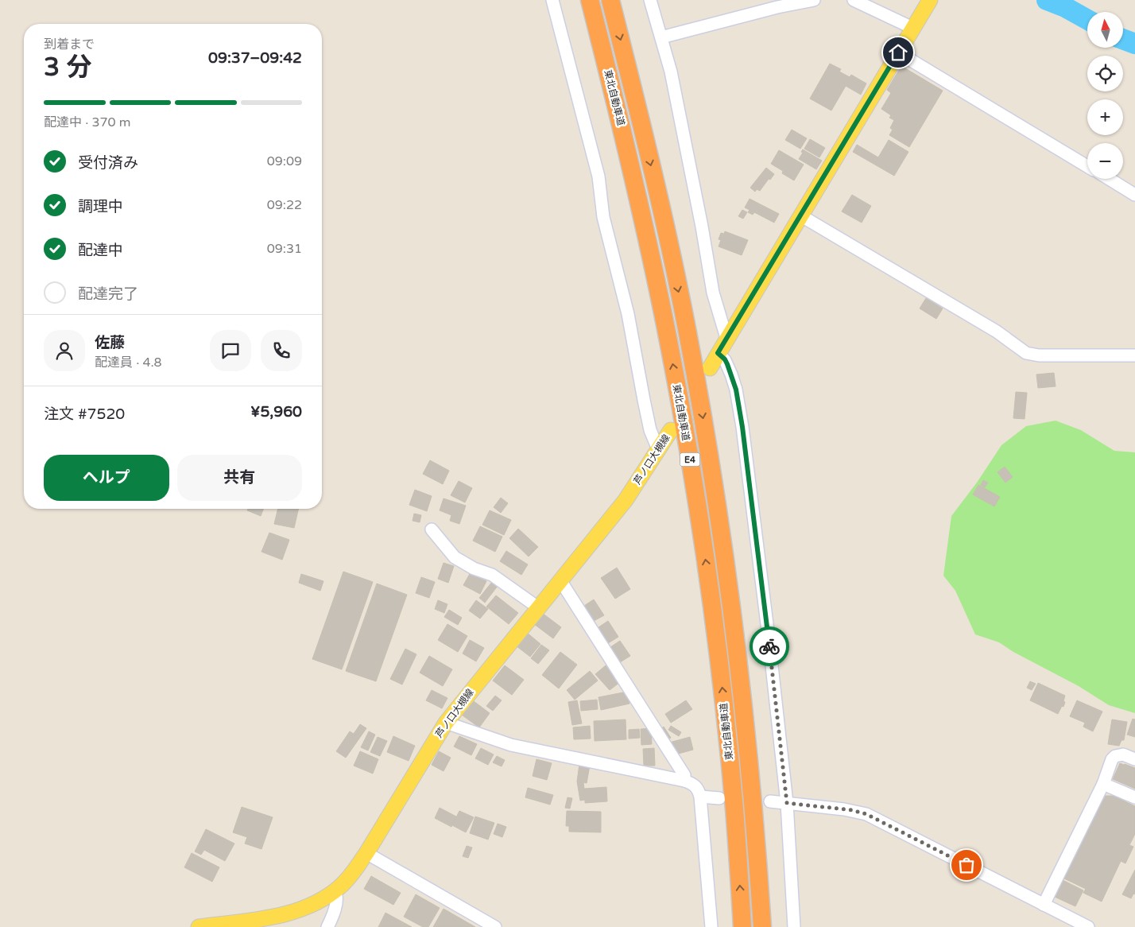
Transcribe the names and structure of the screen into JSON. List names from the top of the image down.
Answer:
{
  "streets": {
    "highway": ["東北自動車道", "E4"],
    "main road": ["芦ノ口大槻線"]
  },
  "north": "top",
  "page": {
    "map_buttons": ["+", "−"],
    "heading": ["3 分", "到着まで", "09:37–09:42"],
    "panel": [
      "佐藤",
      "配達員 · 4.8",
      "注文 #7520",
      "¥5,960"
    ],
    "bar": "配達中 · 370 m",
    "list": [
      ["受付済み", "09:09"],
      ["調理中", "09:22"],
      ["配達中", "09:31"],
      "配達完了"
    ],
    "buttons": ["ヘルプ", "共有"]
  }
}
